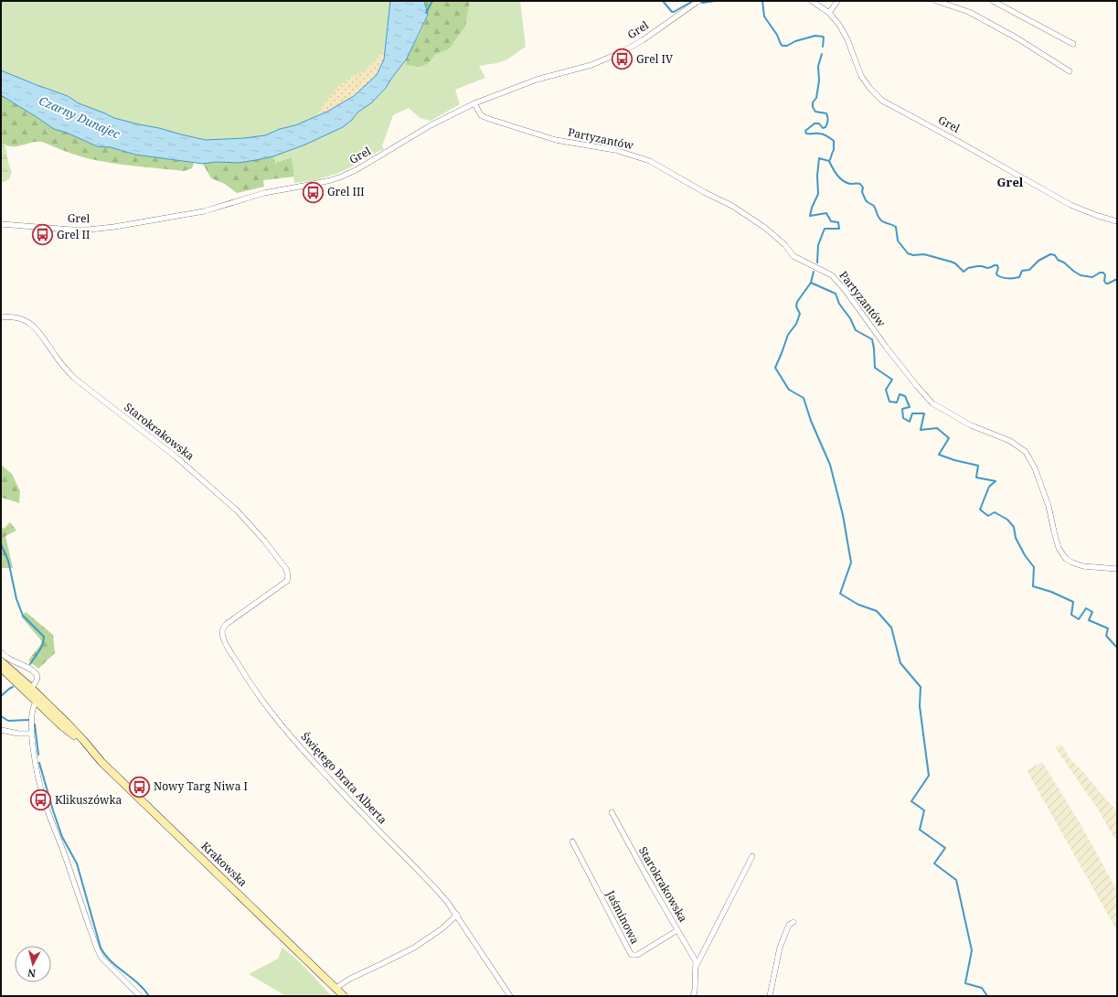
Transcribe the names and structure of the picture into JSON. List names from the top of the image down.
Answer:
{
  "streets": {
    "main road": ["Krakowska"],
    "street": [
      "Grel",
      "Partyzantów",
      "Starokrakowska",
      "Świętego Brata Alberta",
      "Jaśminowa"
    ]
  },
  "crossings": [
    ["Grel", "Partyzantów"],
    ["Starokrakowska", "Świętego Brata Alberta"],
    ["Starokrakowska", "Jaśminowa"]
  ],
  "districts": ["Grel"],
  "water": ["Czarny Dunajec"],
  "places": {
    "bus stop": [
      "Grel IV",
      "Grel III",
      "Grel II",
      "Nowy Targ Niwa I",
      "Klikuszówka"
    ]
  },
  "north": "bottom"
}
